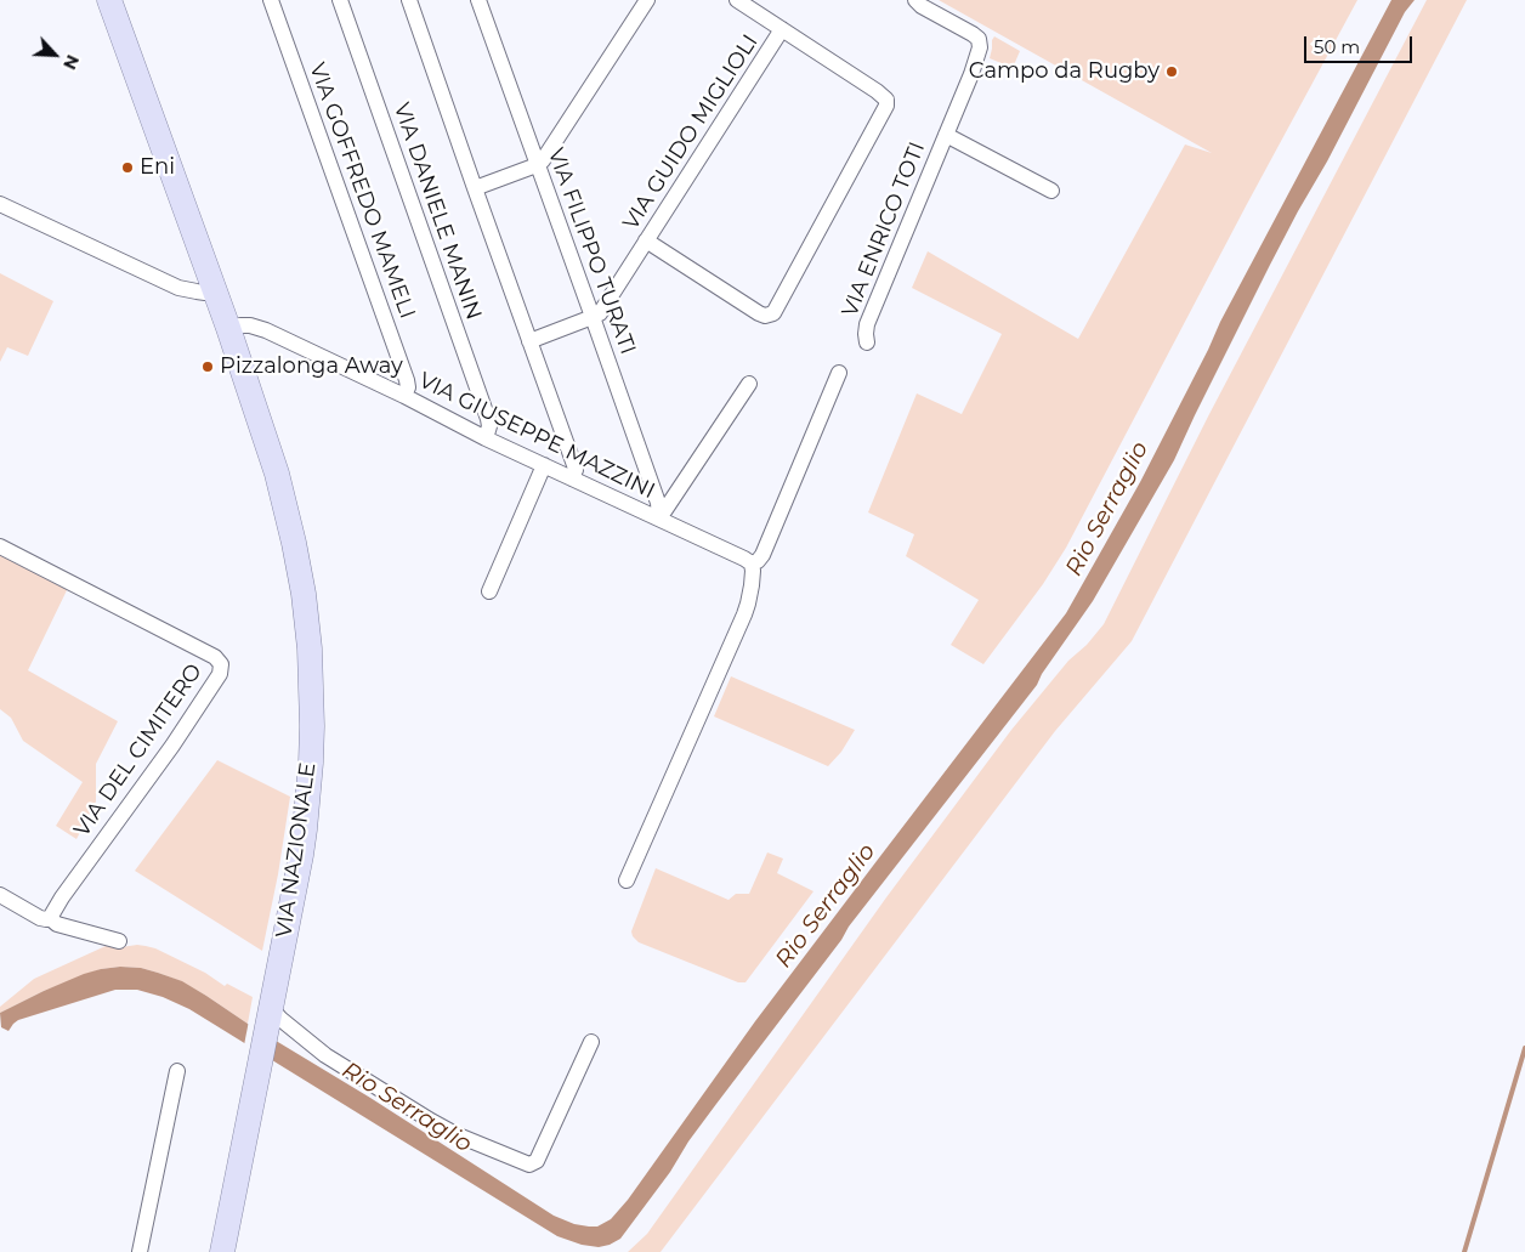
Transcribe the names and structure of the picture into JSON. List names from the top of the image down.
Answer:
{
  "streets": {
    "main road": ["VIA NAZIONALE"],
    "street": [
      "VIA GUIDO MIGLIOLI",
      "VIA GOFFREDO MAMELI",
      "VIA DANIELE MANIN",
      "VIA ENRICO TOTI",
      "VIA FILIPPO TURATI",
      "VIA GIUSEPPE MAZZINI",
      "VIA DEL CIMITERO"
    ]
  },
  "crossings": [
    ["VIA GUIDO MIGLIOLI", "VIA FILIPPO TURATI"],
    ["VIA GOFFREDO MAMELI", "VIA GIUSEPPE MAZZINI"],
    ["VIA DANIELE MANIN", "VIA GIUSEPPE MAZZINI"],
    ["VIA FILIPPO TURATI", "VIA GIUSEPPE MAZZINI"],
    ["VIA GIUSEPPE MAZZINI", "VIA NAZIONALE"]
  ],
  "water": ["Rio Serraglio"],
  "places": ["Campo da Rugby", "Eni", "Pizzalonga Away"],
  "scale_bar": "50 m",
  "north": "bottom right"
}
